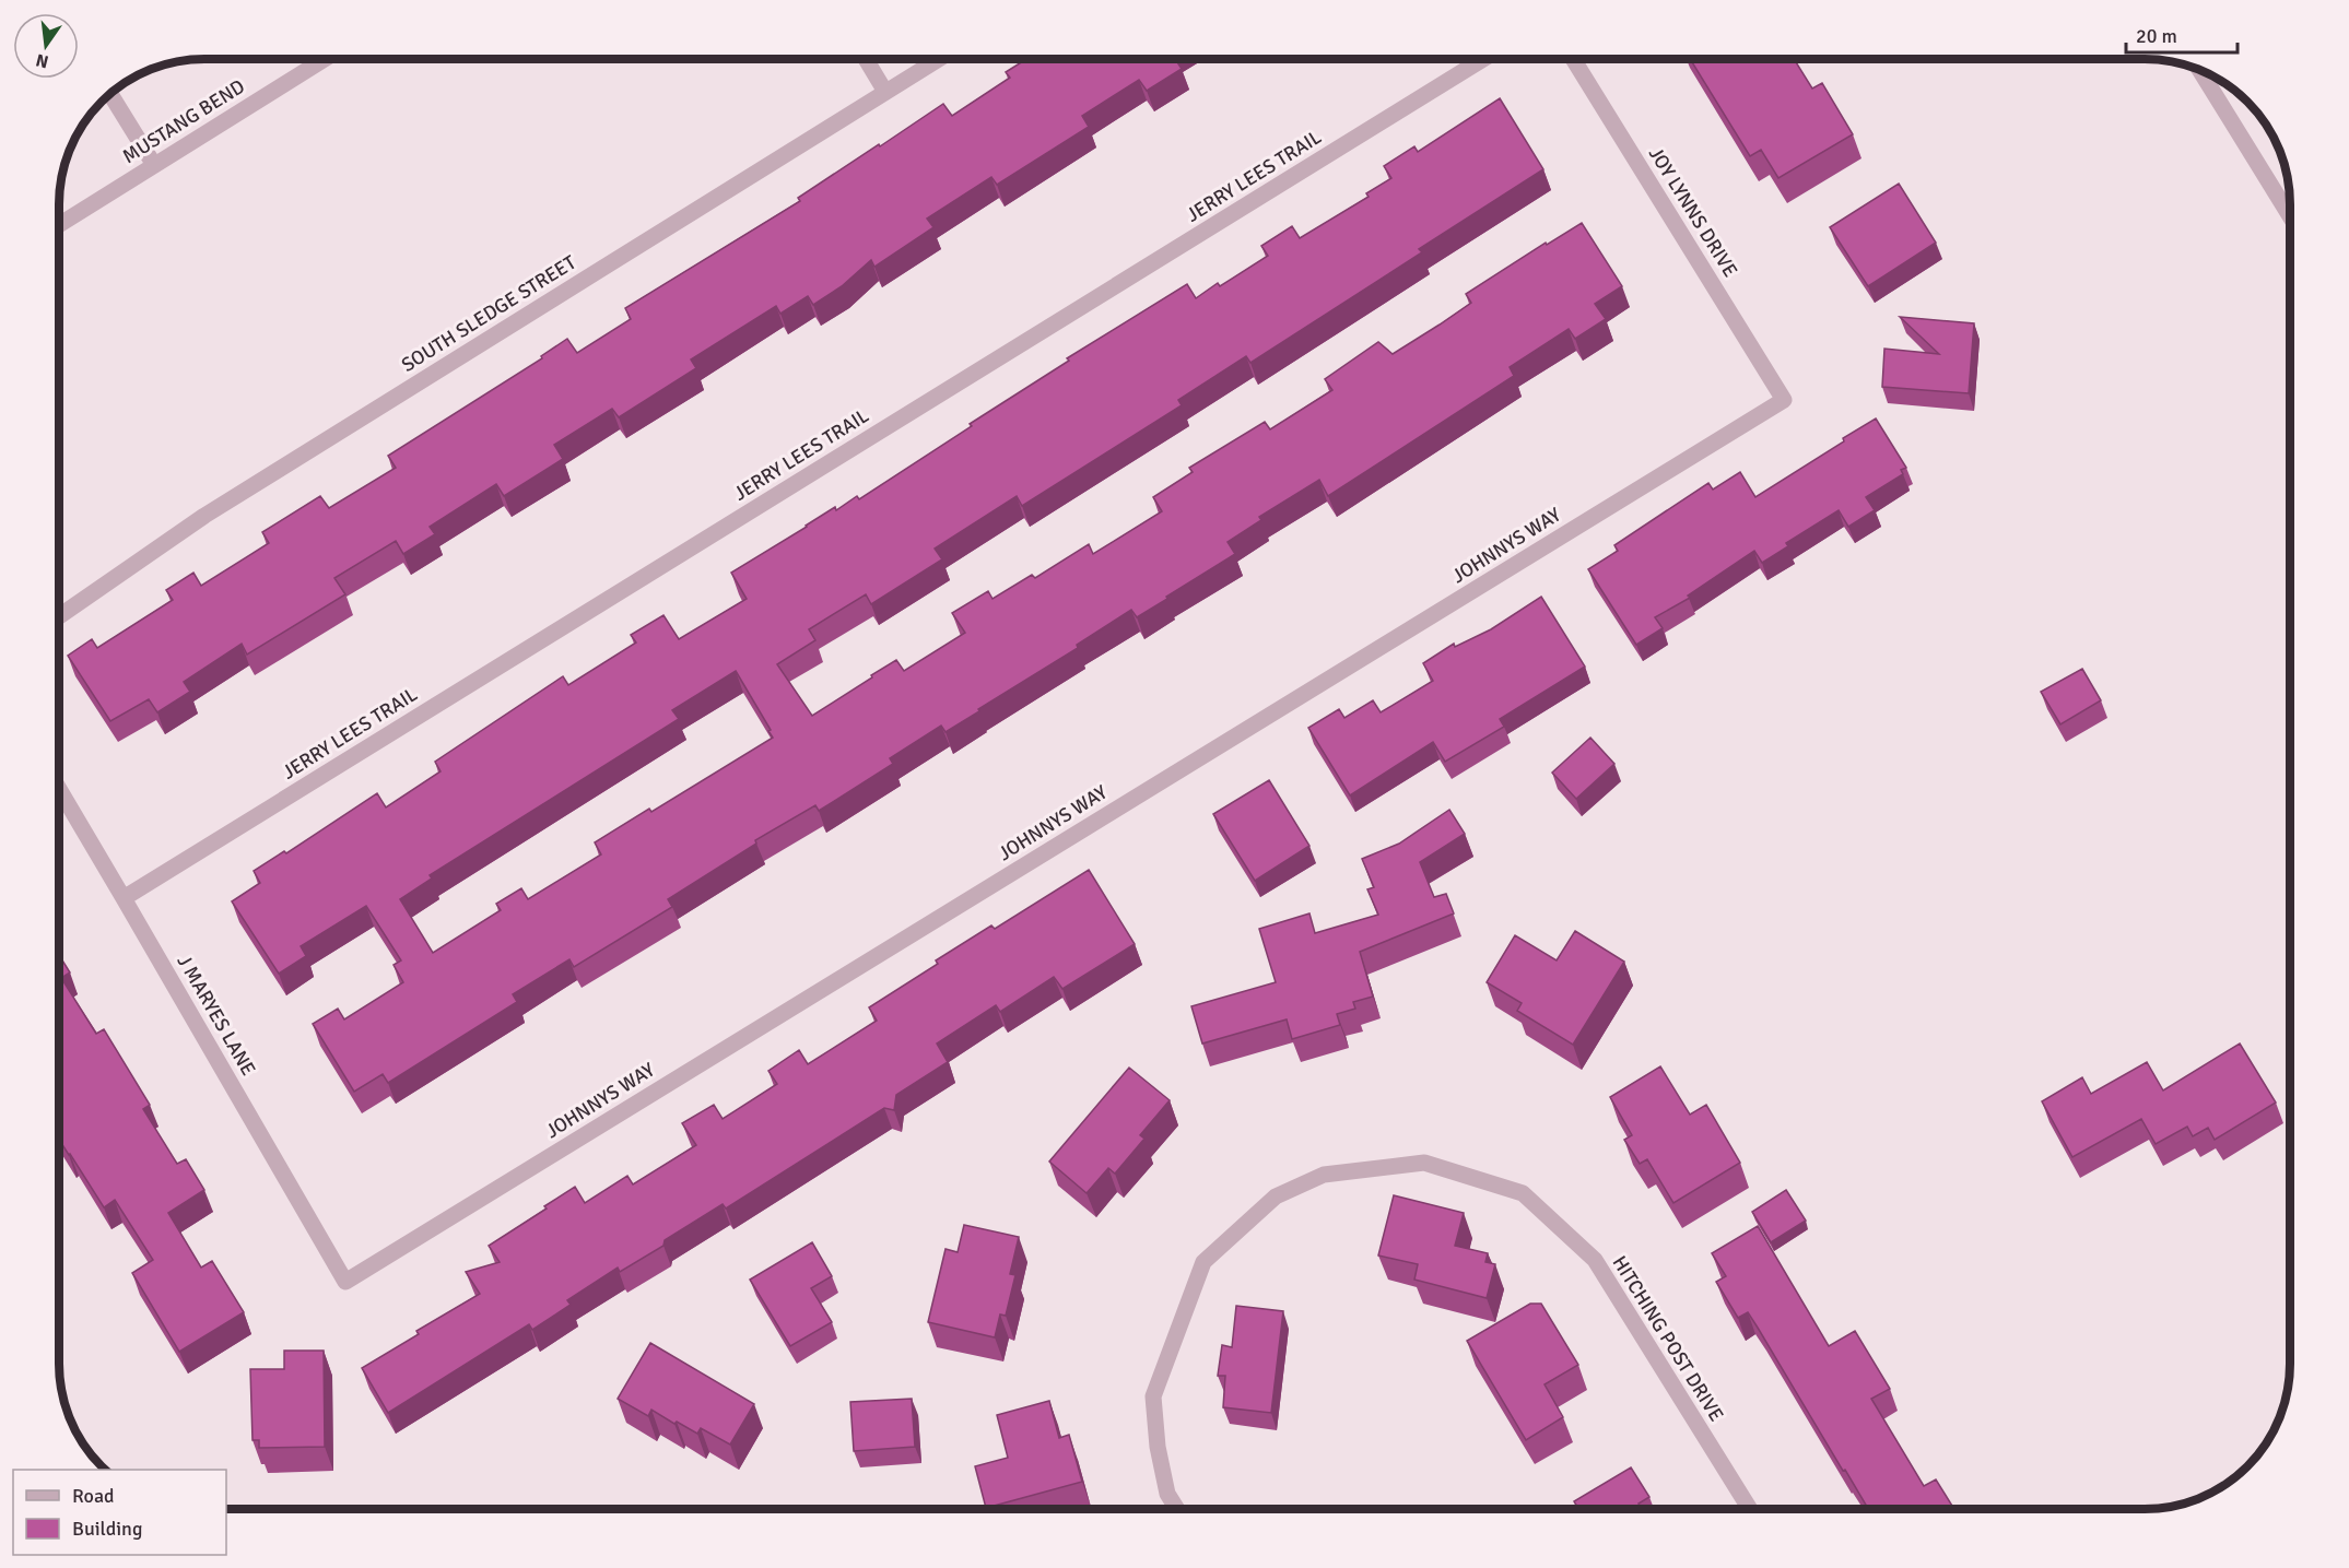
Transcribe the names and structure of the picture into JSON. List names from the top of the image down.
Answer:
{
  "streets": {
    "street": [
      "MUSTANG BEND",
      "JERRY LEES TRAIL",
      "JOY LYNNS DRIVE",
      "SOUTH SLEDGE STREET",
      "JOHNNYS WAY",
      "J MARYES LANE",
      "HITCHING POST DRIVE"
    ]
  },
  "crossings": [
    ["JERRY LEES TRAIL", "J MARYES LANE"],
    ["JOY LYNNS DRIVE", "JOHNNYS WAY"],
    ["JOHNNYS WAY", "J MARYES LANE"]
  ],
  "legend": ["Road", "Building"],
  "scale_bar": "20 m",
  "north": "bottom"
}
